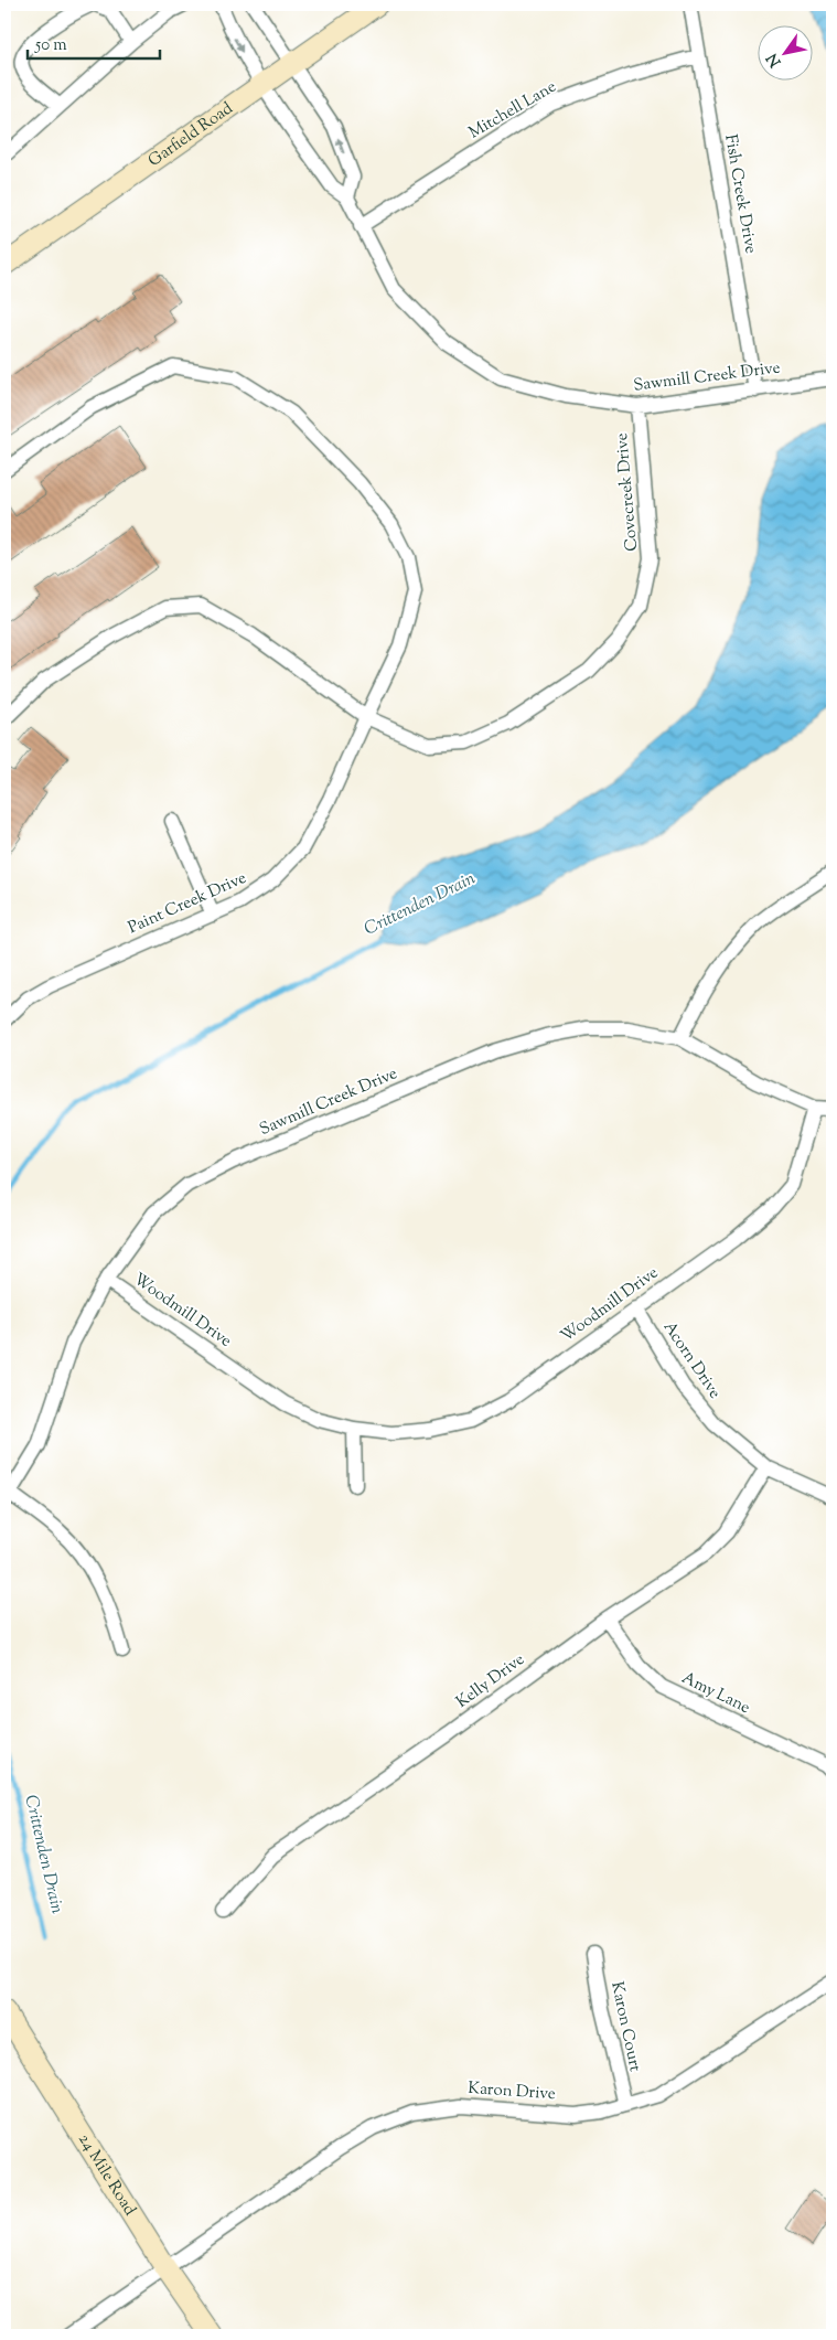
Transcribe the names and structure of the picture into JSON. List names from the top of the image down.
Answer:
{
  "streets": {
    "street": [
      "Mitchell Lane",
      "Garfield Road",
      "Fish Creek Drive",
      "Sawmill Creek Drive",
      "Covecreek Drive",
      "Paint Creek Drive",
      "Woodmill Drive",
      "Acorn Drive",
      "Kelly Drive",
      "Amy Lane",
      "Karon Court",
      "Karon Drive",
      "24 Mile Road"
    ]
  },
  "crossings": [
    ["Mitchell Lane", "Fish Creek Drive"],
    ["Mitchell Lane", "Sawmill Creek Drive"],
    ["Garfield Road", "Sawmill Creek Drive"],
    ["Fish Creek Drive", "Sawmill Creek Drive"],
    ["Sawmill Creek Drive", "Covecreek Drive"],
    ["Sawmill Creek Drive", "Woodmill Drive"],
    ["Covecreek Drive", "Paint Creek Drive"],
    ["Woodmill Drive", "Acorn Drive"],
    ["Acorn Drive", "Kelly Drive"],
    ["Kelly Drive", "Amy Lane"],
    ["Karon Court", "Karon Drive"],
    ["Karon Drive", "24 Mile Road"]
  ],
  "water": ["Crittenden Drain"],
  "scale_bar": "50 m",
  "north": "bottom left"
}
